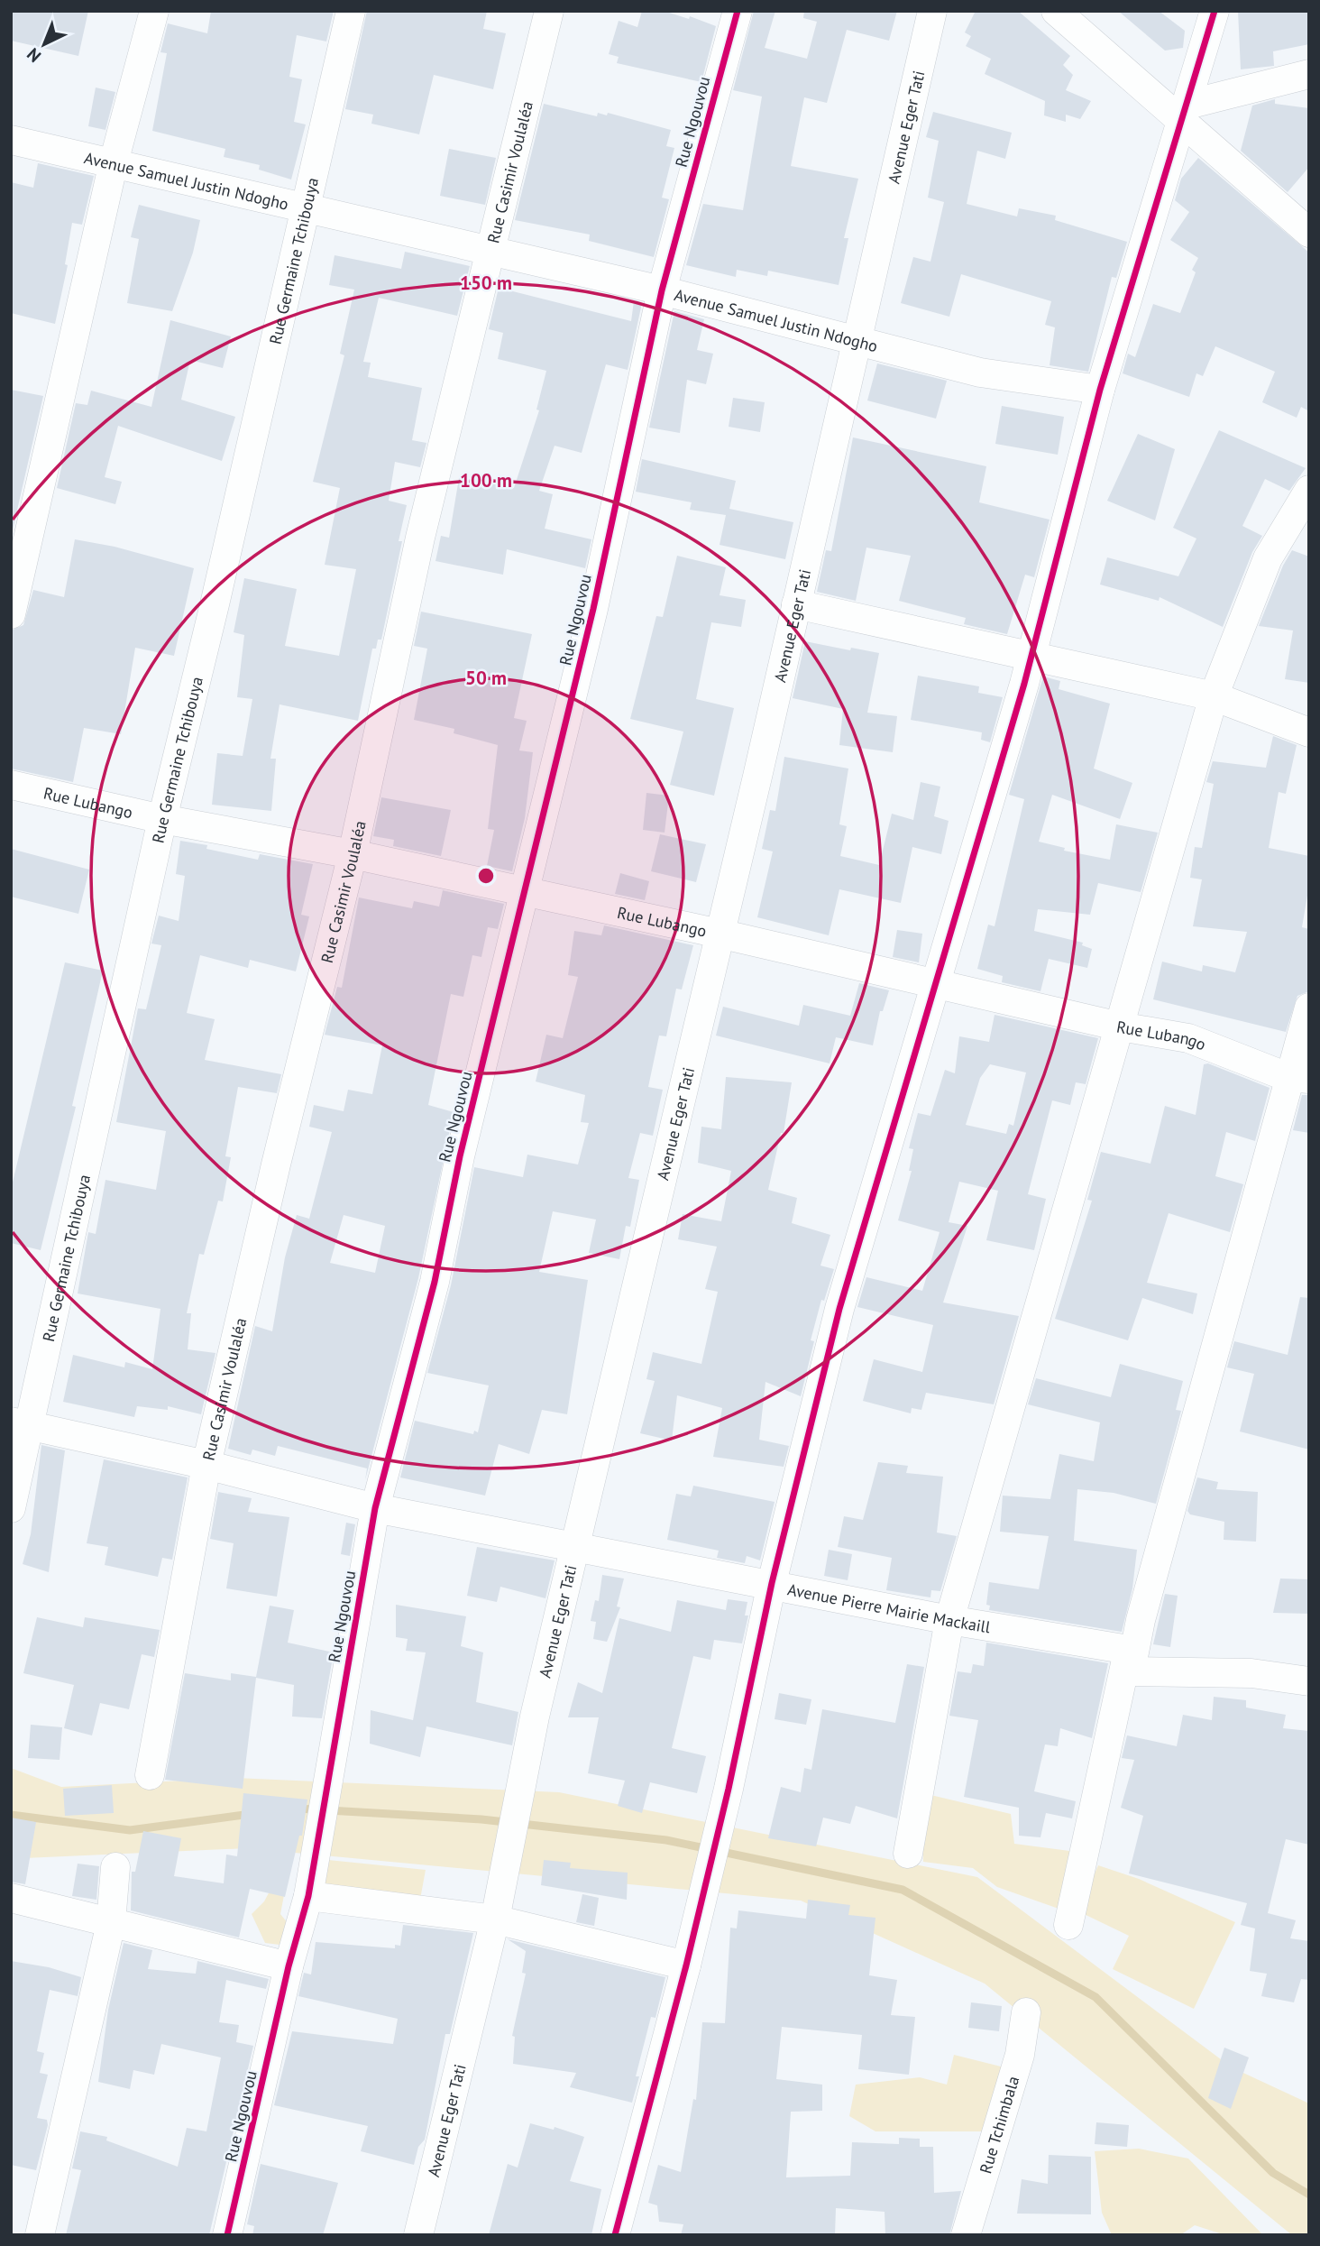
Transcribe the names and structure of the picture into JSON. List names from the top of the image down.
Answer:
{
  "streets": {
    "street": [
      "Rue Ngouvou",
      "Avenue Eger Tati",
      "Rue Casimir Voulaléa",
      "Avenue Samuel Justin Ndogho",
      "Rue Germaine Tchibouya",
      "Rue Lubango",
      "Avenue Pierre Mairie Mackaill",
      "Rue Tchimbala"
    ]
  },
  "crossings": [
    ["Rue Ngouvou", "Avenue Samuel Justin Ndogho"],
    ["Rue Ngouvou", "Rue Lubango"],
    ["Rue Ngouvou", "Avenue Pierre Mairie Mackaill"],
    ["Avenue Eger Tati", "Avenue Samuel Justin Ndogho"],
    ["Avenue Eger Tati", "Rue Lubango"],
    ["Avenue Eger Tati", "Avenue Pierre Mairie Mackaill"],
    ["Rue Casimir Voulaléa", "Avenue Samuel Justin Ndogho"],
    ["Rue Casimir Voulaléa", "Rue Lubango"],
    ["Rue Casimir Voulaléa", "Avenue Pierre Mairie Mackaill"],
    ["Avenue Samuel Justin Ndogho", "Rue Germaine Tchibouya"],
    ["Rue Germaine Tchibouya", "Rue Lubango"],
    ["Rue Germaine Tchibouya", "Avenue Pierre Mairie Mackaill"]
  ],
  "north": "bottom left",
  "rings": ["150 m", "100 m", "50 m"]
}
